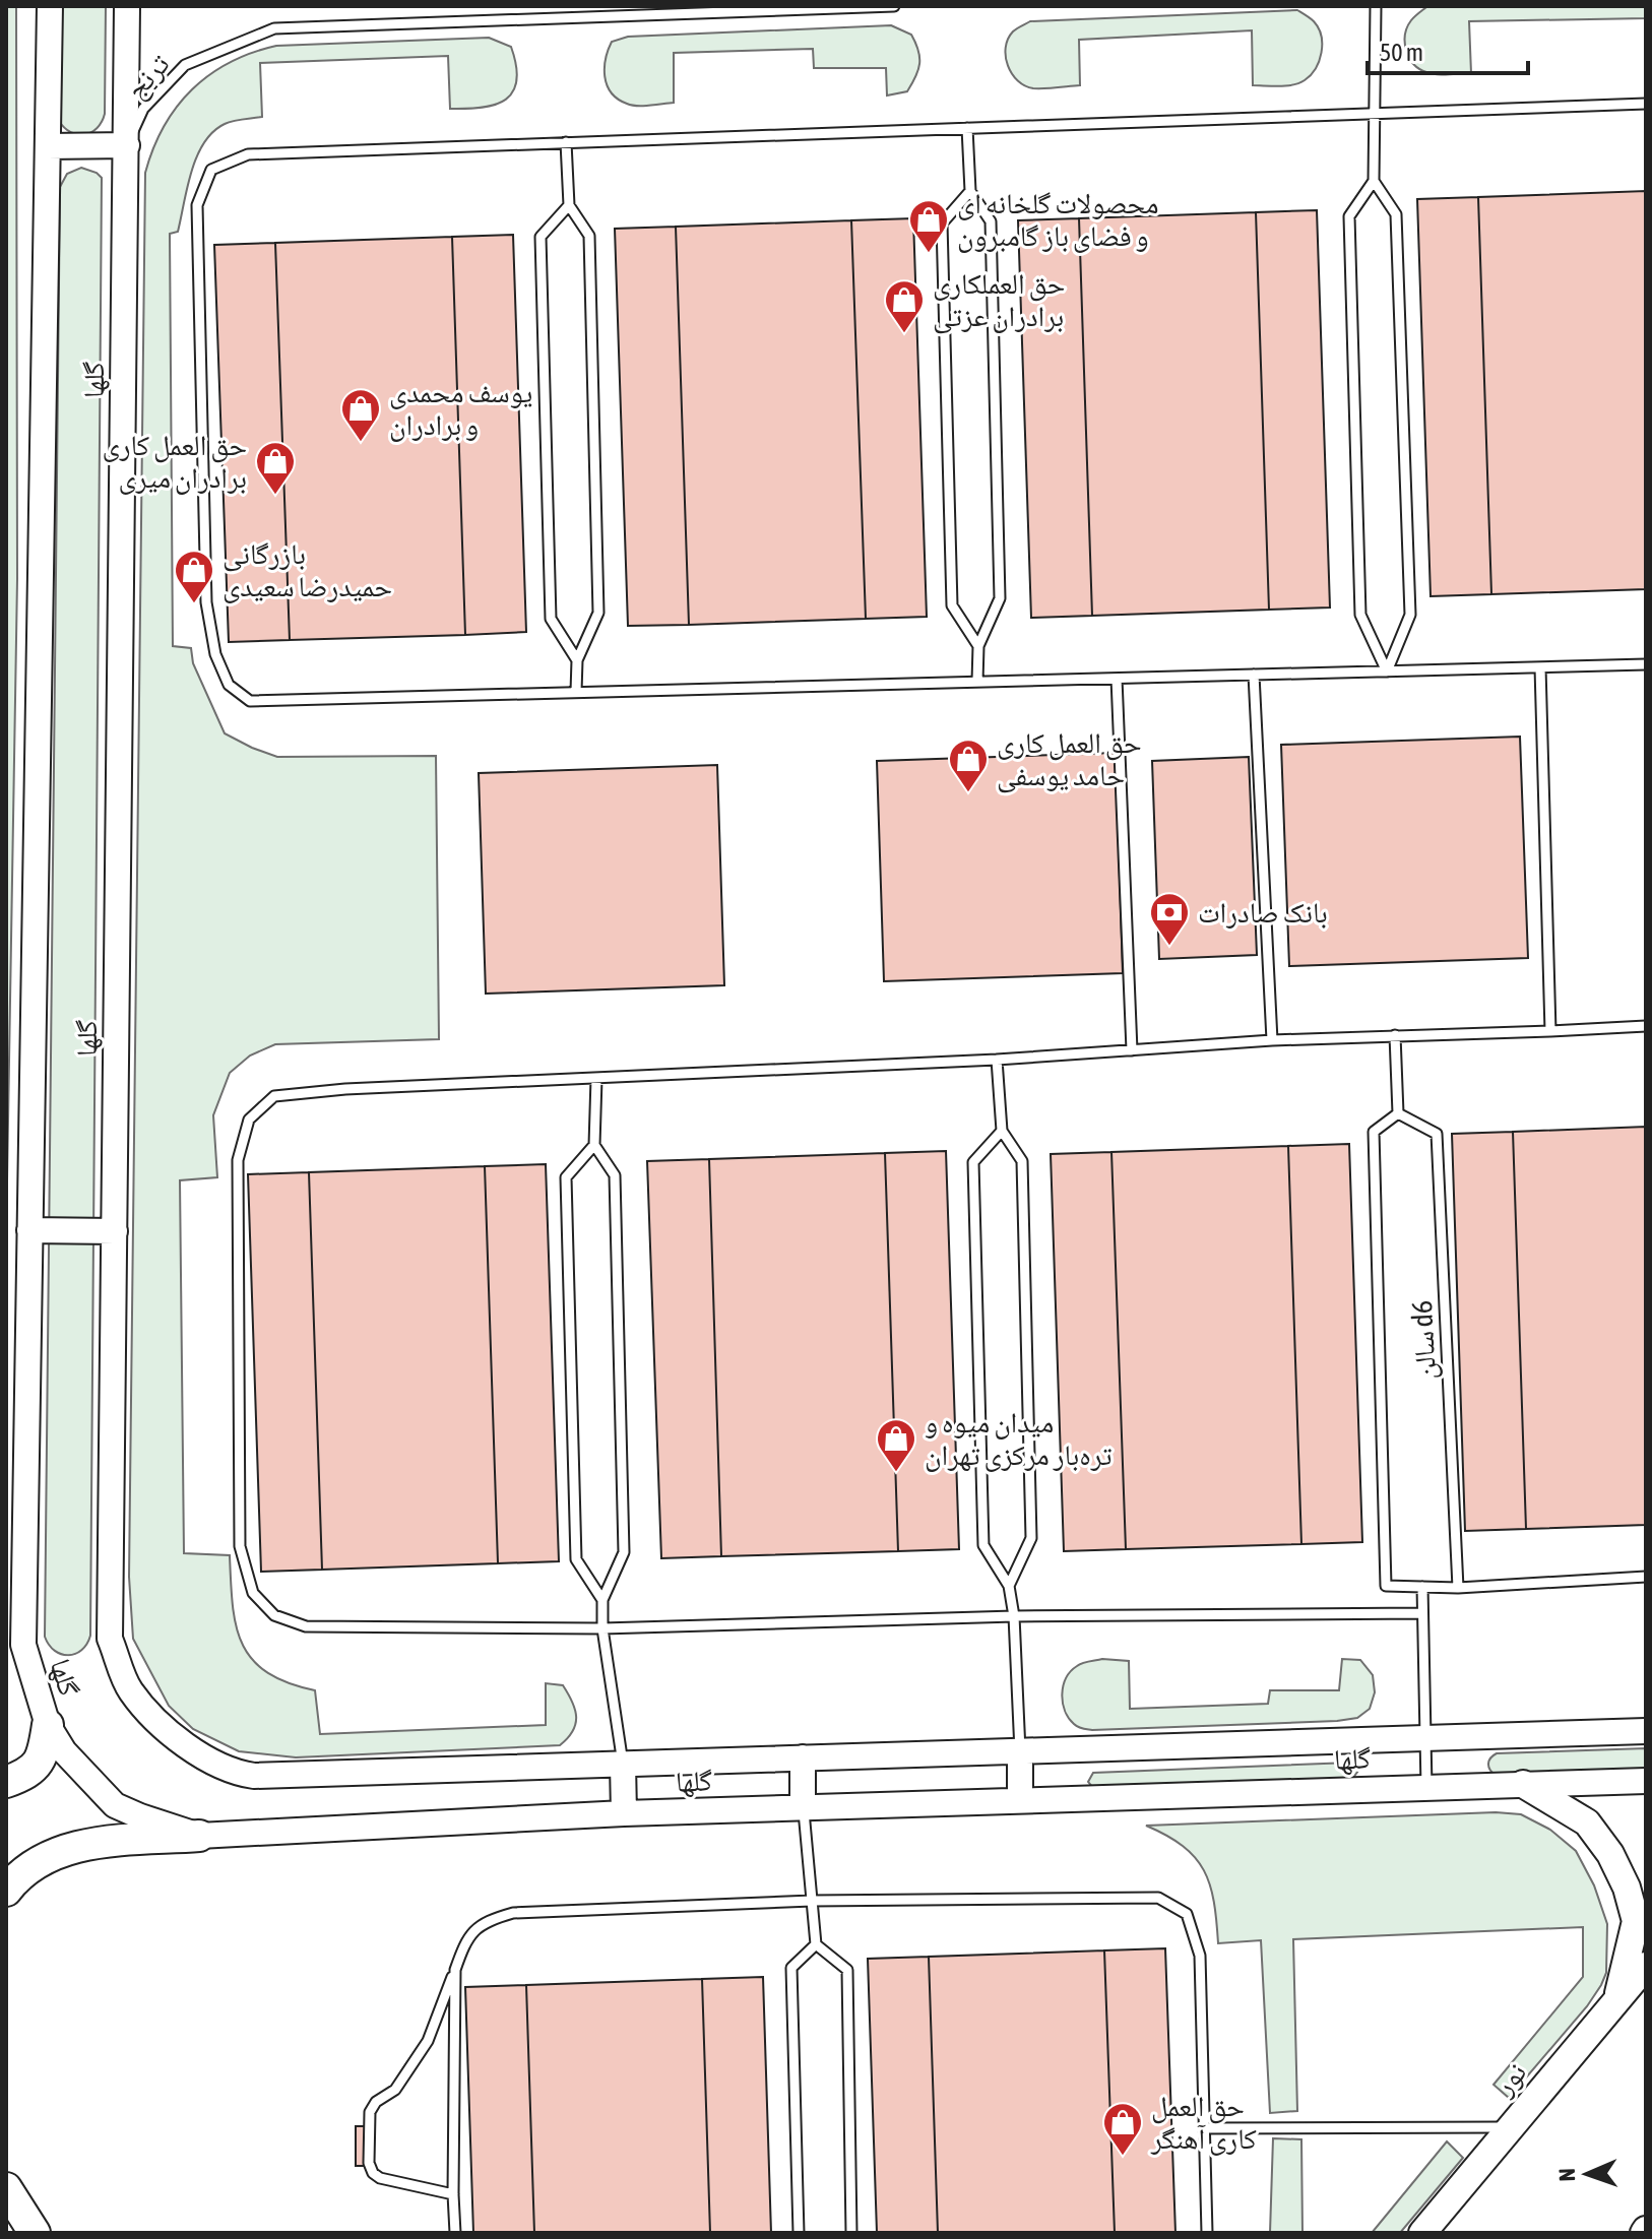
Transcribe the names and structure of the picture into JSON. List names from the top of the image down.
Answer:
{
  "streets": {
    "main road": ["نور"],
    "street": ["گلها"],
    "lane": ["ترنج", "سالن d6"]
  },
  "crossings": [
    ["ترنج", "گلها"]
  ],
  "places": {
    "shop": [
      "محصولات گلخانه ای و فضای باز گامبرون",
      "حق العملکاری برادران عزتی",
      "یوسف محمدی و برادران",
      "حق العمل کاری برادران میری",
      "بازرگانی حمیدرضا سعیدی",
      "حق العمل کاری حامد یوسفی",
      "میدان میوه و تره‌بار مرکزی تهران",
      "حق العمل کاری آهنگر"
    ],
    "bank": ["بانک صادرات"]
  },
  "scale_bar": "50 m",
  "north": "left"
}
